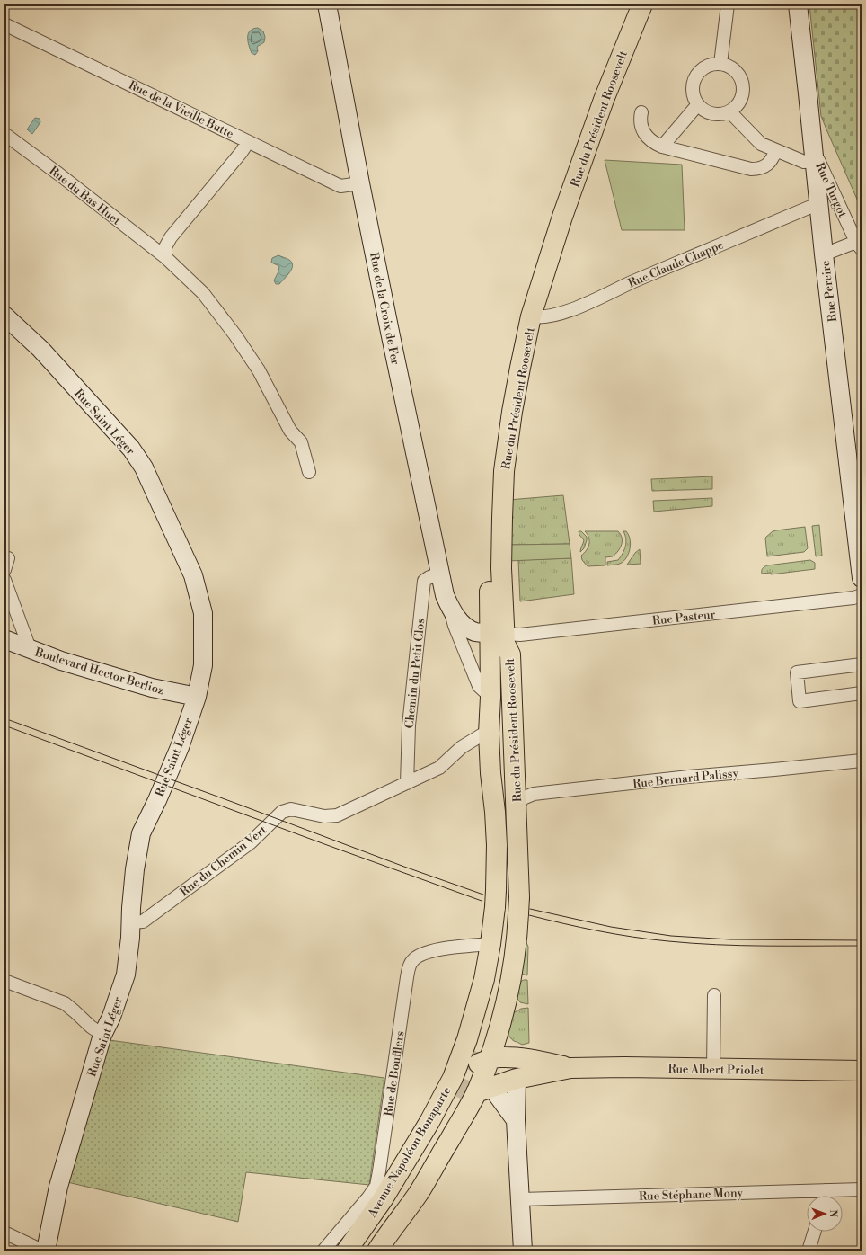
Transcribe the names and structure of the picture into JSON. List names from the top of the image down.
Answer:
{
  "streets": {
    "main road": ["Rue du Président Roosevelt", "Rue Albert Priolet", "Avenue Napoléon Bonaparte"],
    "street": [
      "Rue de la Vieille Butte",
      "Rue Turgot",
      "Rue du Bas Huet",
      "Rue Claude Chappe",
      "Rue Pereire",
      "Rue de la Croix de Fer",
      "Rue Saint Léger",
      "Rue Pasteur",
      "Boulevard Hector Berlioz",
      "Chemin du Petit Clos",
      "Rue Bernard Palissy",
      "Rue du Chemin Vert",
      "Rue de Boufflers",
      "Rue Stéphane Mony"
    ]
  },
  "crossings": [
    ["Rue de la Vieille Butte", "Rue de la Croix de Fer"],
    ["Rue du Président Roosevelt", "Rue Claude Chappe"],
    ["Rue du Président Roosevelt", "Rue de la Croix de Fer"],
    ["Rue du Président Roosevelt", "Rue Pasteur"],
    ["Rue du Président Roosevelt", "Rue Bernard Palissy"],
    ["Rue du Président Roosevelt", "Rue du Chemin Vert"],
    ["Rue du Président Roosevelt", "Rue de Boufflers"],
    ["Rue du Président Roosevelt", "Avenue Napoléon Bonaparte"],
    ["Rue Turgot", "Rue Pereire"],
    ["Rue Claude Chappe", "Rue Pereire"],
    ["Rue de la Croix de Fer", "Rue Pasteur"],
    ["Rue de la Croix de Fer", "Chemin du Petit Clos"],
    ["Rue Saint Léger", "Boulevard Hector Berlioz"],
    ["Rue Saint Léger", "Rue du Chemin Vert"],
    ["Chemin du Petit Clos", "Rue du Chemin Vert"],
    ["Rue Albert Priolet", "Avenue Napoléon Bonaparte"],
    ["Rue de Boufflers", "Avenue Napoléon Bonaparte"]
  ],
  "north": "right"
}
